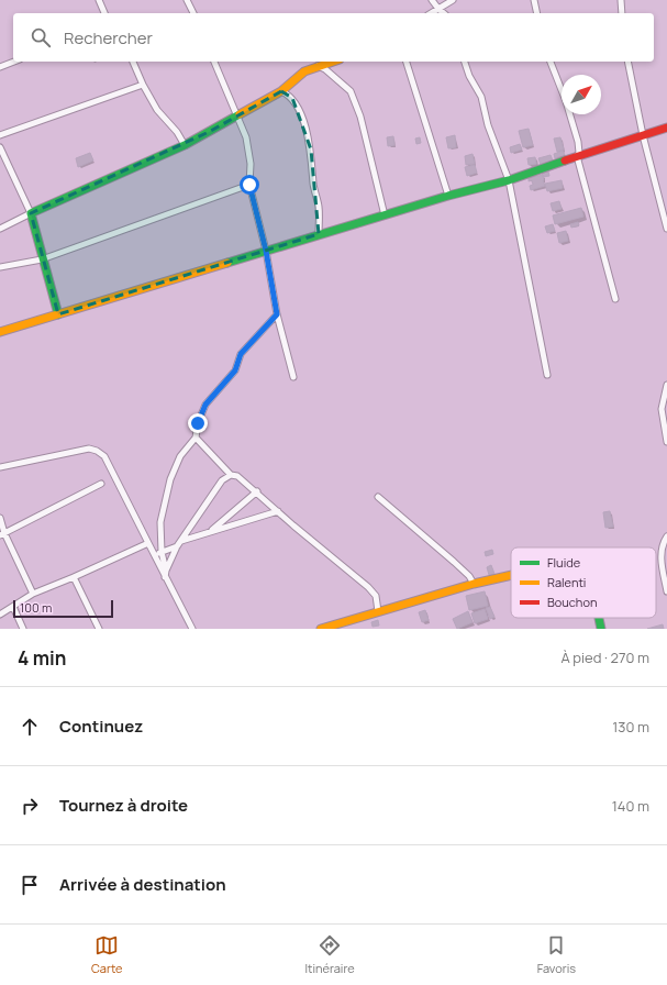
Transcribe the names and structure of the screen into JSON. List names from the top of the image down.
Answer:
{
  "legend": ["Fluide", "Ralenti", "Bouchon"],
  "scale_bar": "100 m",
  "north": "top right",
  "page": {
    "search": "Rechercher",
    "scale": "100 m",
    "heading": ["4 min", "À pied · 270 m"],
    "list": [
      ["Continuez", "130 m"],
      ["Tournez à droite", "140 m"],
      "Arrivée à destination"
    ],
    "nav": ["Carte", "Itinéraire", "Favoris"]
  }
}
